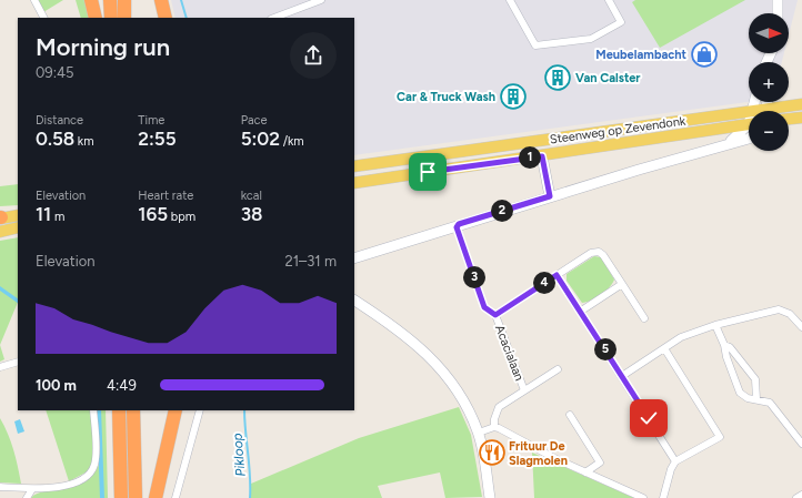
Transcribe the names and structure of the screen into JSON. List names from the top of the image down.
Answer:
{
  "streets": {
    "main road": ["Steenweg op Zevendonk"],
    "street": ["Acacialaan"]
  },
  "water": ["Pikloop"],
  "places": {
    "shop": ["Meubelambacht"],
    "building": ["Van Calster", "Car & Truck Wash"],
    "restaurant": ["Frituur De Slagmolen"]
  },
  "north": "right",
  "page": {
    "map_buttons": ["+", "−"],
    "heading": ["Morning run", "09:45"],
    "stats": [
      ["Distance", "0.58 km"],
      ["Time", "2:55"],
      ["Pace", "5:02 /km"],
      ["Elevation", "11 m"],
      ["Heart rate", "165 bpm"],
      ["kcal", "38"]
    ],
    "pins": [
      "1",
      "2",
      "3",
      "4",
      "5"
    ],
    "chart": ["Elevation", "21–31 m"],
    "list": [
      {
        "name": "100 m",
        "note": "4:49"
      }
    ]
  }
}
